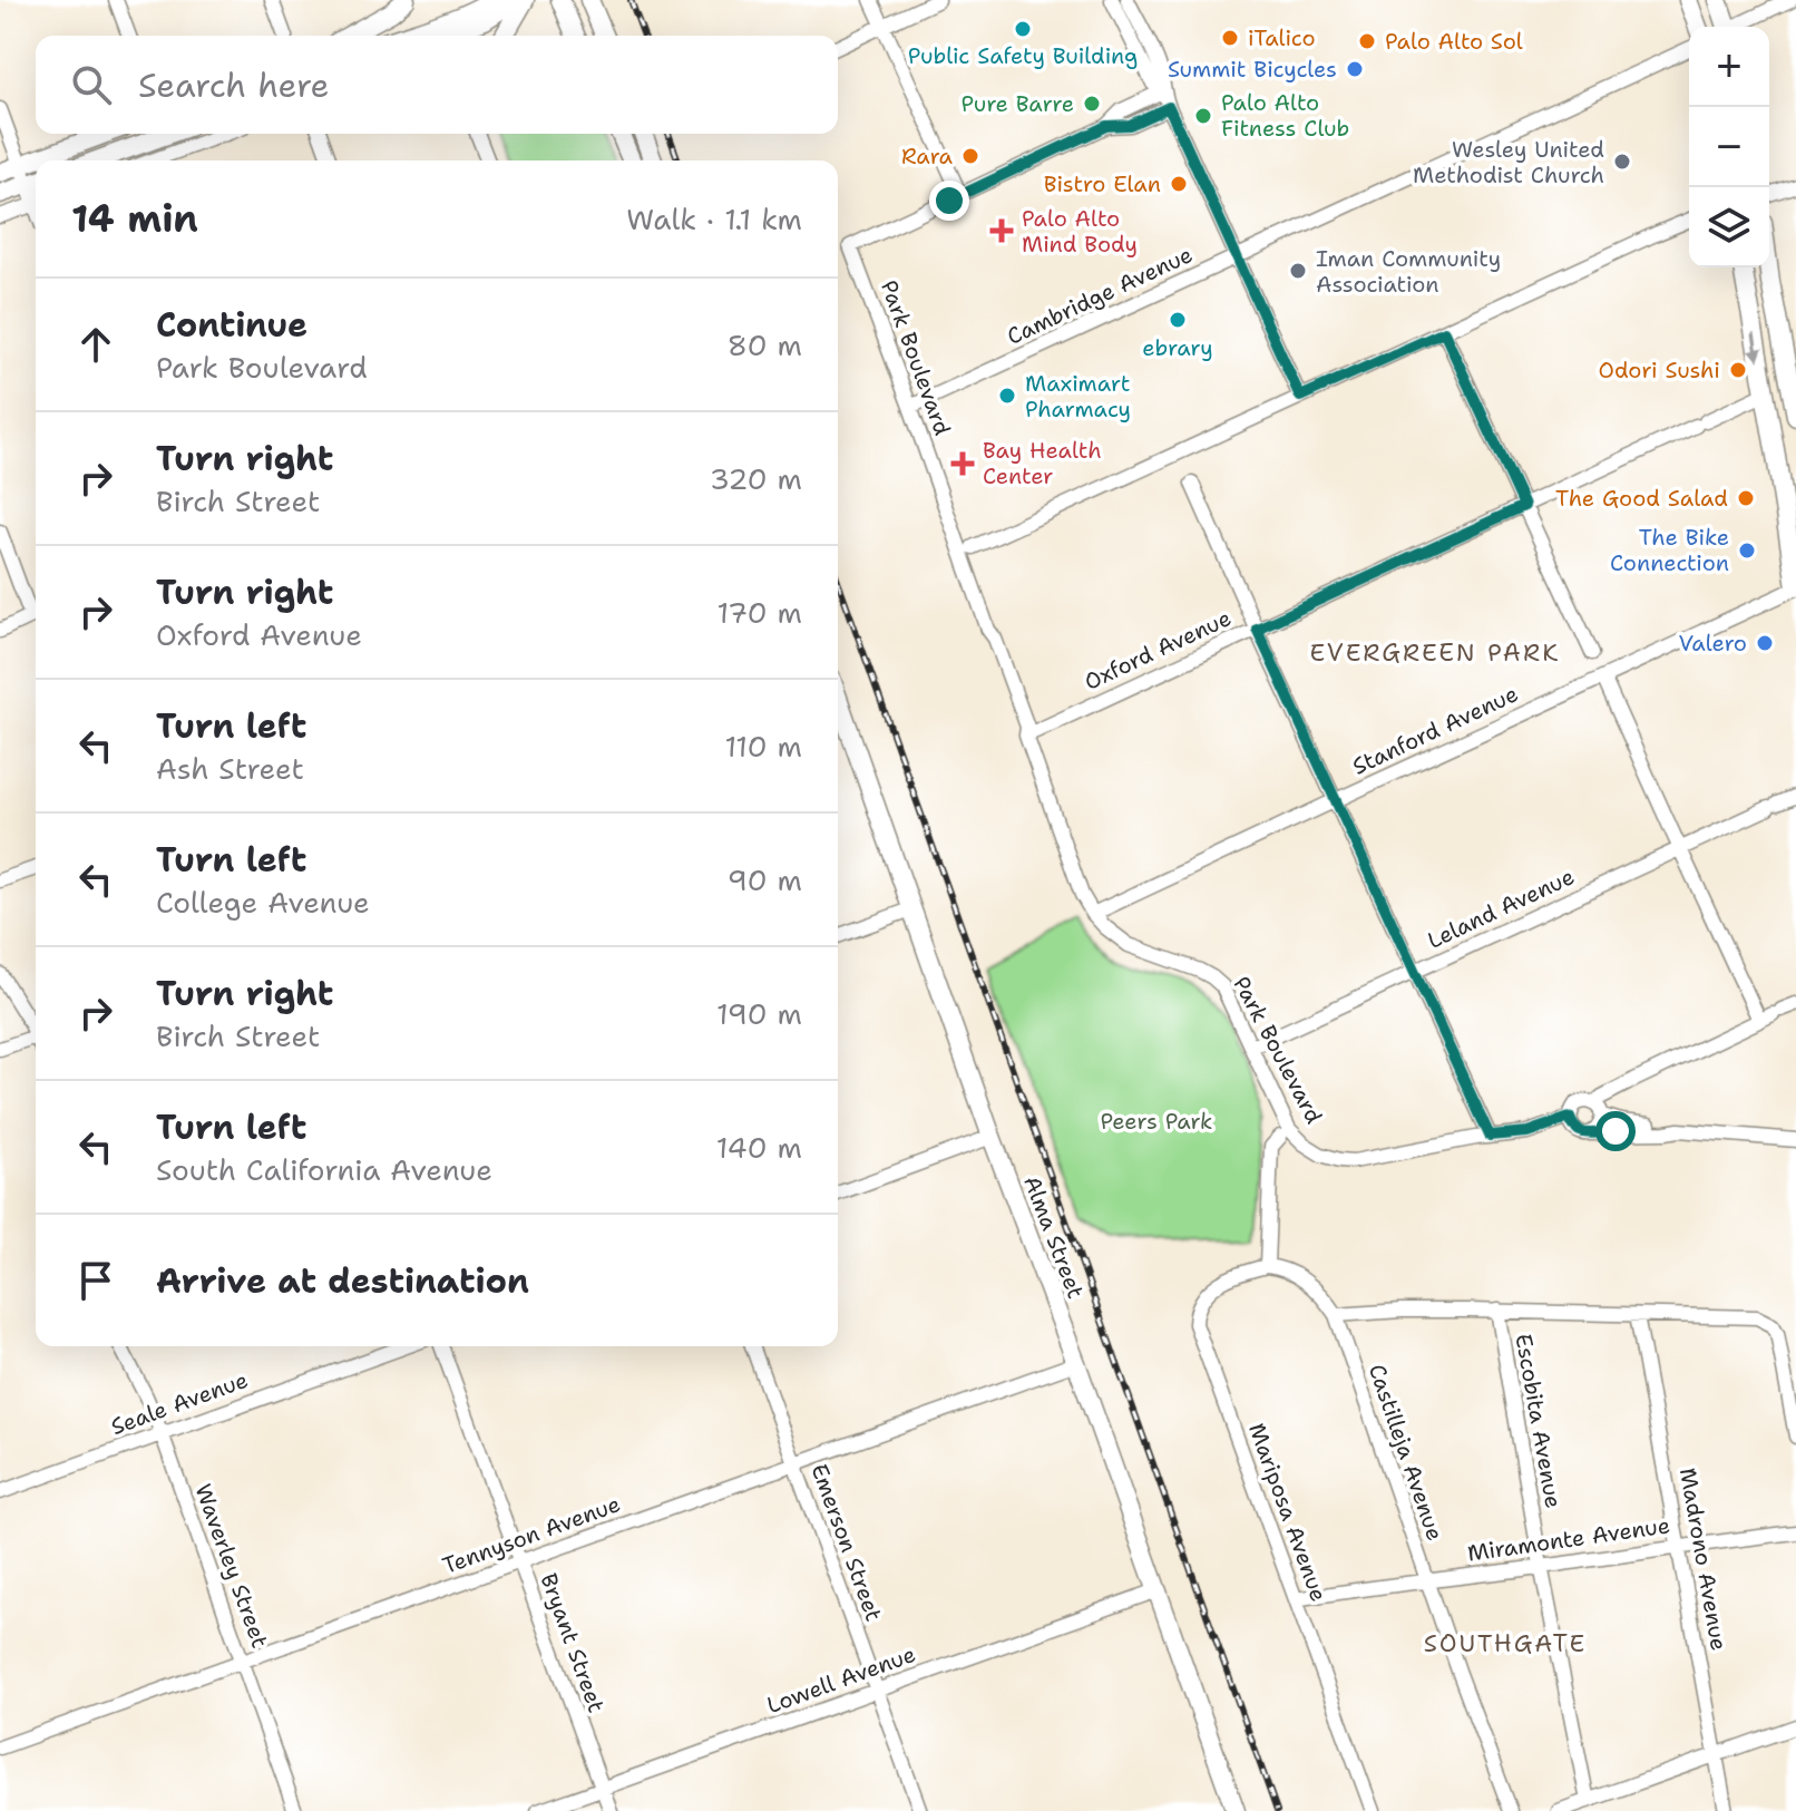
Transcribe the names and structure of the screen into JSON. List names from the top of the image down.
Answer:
{
  "streets": {
    "main road": ["Alma Street"],
    "street": [
      "Cambridge Avenue",
      "Park Boulevard",
      "Oxford Avenue",
      "Stanford Avenue",
      "Leland Avenue",
      "Seale Avenue",
      "Escobita Avenue",
      "Castilleja Avenue",
      "Mariposa Avenue",
      "Tennyson Avenue",
      "Miramonte Avenue",
      "Emerson Street",
      "Madrono Avenue",
      "Waverley Street",
      "Bryant Street",
      "Lowell Avenue"
    ]
  },
  "crossings": [
    ["Cambridge Avenue", "Park Boulevard"],
    ["Park Boulevard", "Oxford Avenue"],
    ["Park Boulevard", "Stanford Avenue"],
    ["Park Boulevard", "Leland Avenue"],
    ["Alma Street", "Tennyson Avenue"],
    ["Alma Street", "Lowell Avenue"],
    ["Seale Avenue", "Waverley Street"],
    ["Escobita Avenue", "Miramonte Avenue"],
    ["Castilleja Avenue", "Mariposa Avenue"],
    ["Castilleja Avenue", "Miramonte Avenue"],
    ["Mariposa Avenue", "Miramonte Avenue"],
    ["Tennyson Avenue", "Emerson Street"],
    ["Tennyson Avenue", "Waverley Street"],
    ["Tennyson Avenue", "Bryant Street"],
    ["Miramonte Avenue", "Madrono Avenue"],
    ["Emerson Street", "Lowell Avenue"],
    ["Bryant Street", "Lowell Avenue"]
  ],
  "districts": ["EVERGREEN PARK", "SOUTHGATE"],
  "parks": ["Peers Park"],
  "places": {
    "other": [
      "Public Safety Building",
      "iTalico",
      "Palo Alto Sol",
      "Summit Bicycles",
      "Pure Barre",
      "Palo Alto Fitness Club",
      "Rara",
      "Wesley United Methodist Church",
      "Bistro Elan",
      "Iman Community Association",
      "ebrary",
      "Odori Sushi",
      "Maximart Pharmacy",
      "The Good Salad",
      "The Bike Connection",
      "Valero"
    ],
    "health": ["Palo Alto Mind Body", "Bay Health Center"]
  },
  "page": {
    "map_buttons": ["+", "−"],
    "search": "Search here",
    "heading": ["14 min", "Walk · 1.1 km"],
    "list": [
      ["Continue", "Park Boulevard", "80 m"],
      ["Turn right", "Birch Street", "320 m"],
      ["Turn right", "Oxford Avenue", "170 m"],
      ["Turn left", "Ash Street", "110 m"],
      ["Turn left", "College Avenue", "90 m"],
      ["Turn right", "Birch Street", "190 m"],
      ["Turn left", "South California Avenue", "140 m"],
      "Arrive at destination"
    ]
  }
}
